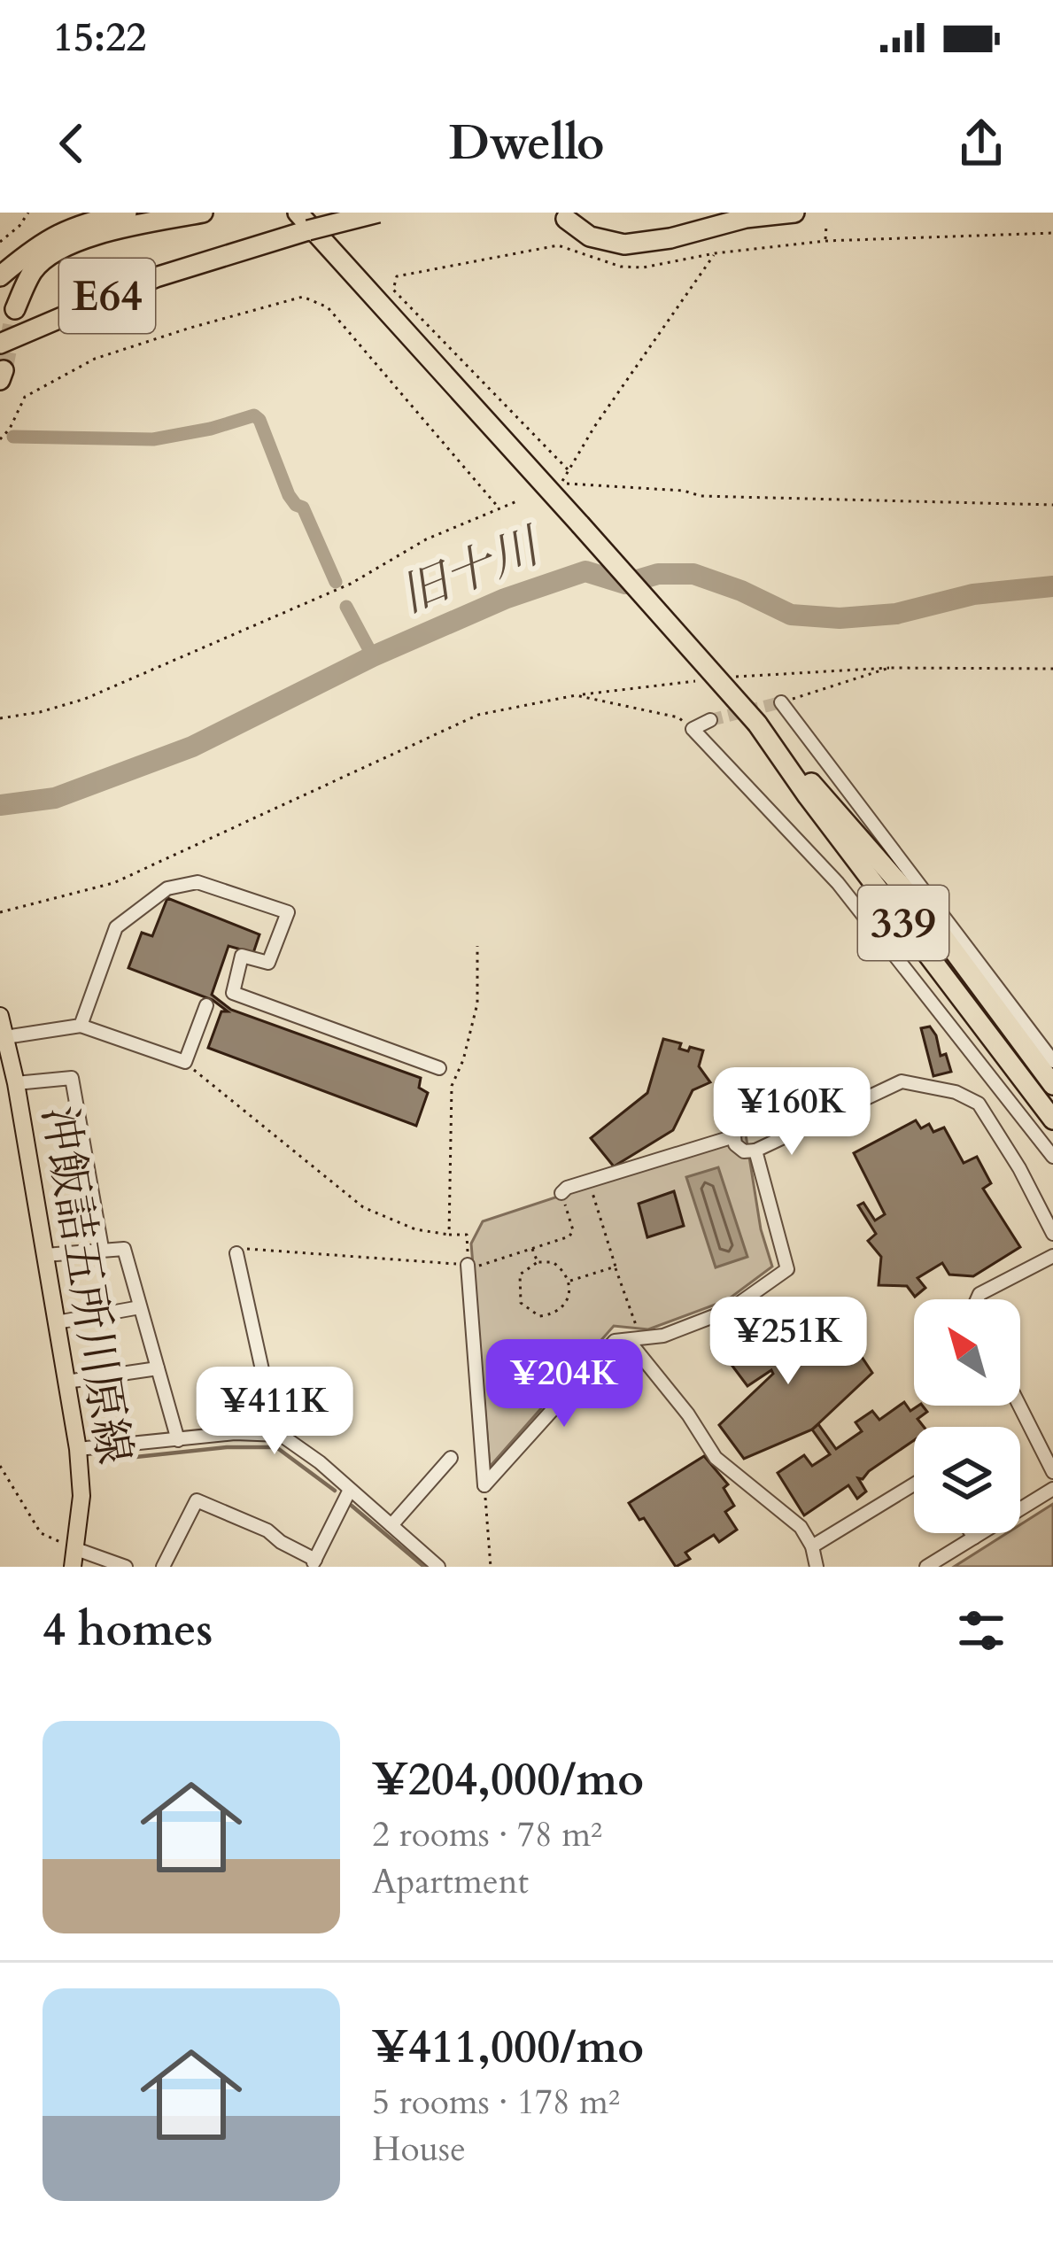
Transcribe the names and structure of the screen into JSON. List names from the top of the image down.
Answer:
{
  "streets": {
    "highway": ["E64", "339"],
    "main road": ["沖飯詰五所川原線"]
  },
  "crossings": [
    ["E64", "339"]
  ],
  "water": ["旧十川"],
  "north": "top left",
  "page": {
    "status": "15:22",
    "header": "Dwello",
    "price": [
      "¥160K",
      "¥251K",
      "¥204K",
      "¥411K"
    ],
    "heading": "4 homes",
    "list": [
      {
        "name": "¥204,000/mo",
        "note": "2 rooms · 78 m² · Apartment"
      },
      {
        "name": "¥411,000/mo",
        "note": "5 rooms · 178 m² · House"
      }
    ]
  }
}
